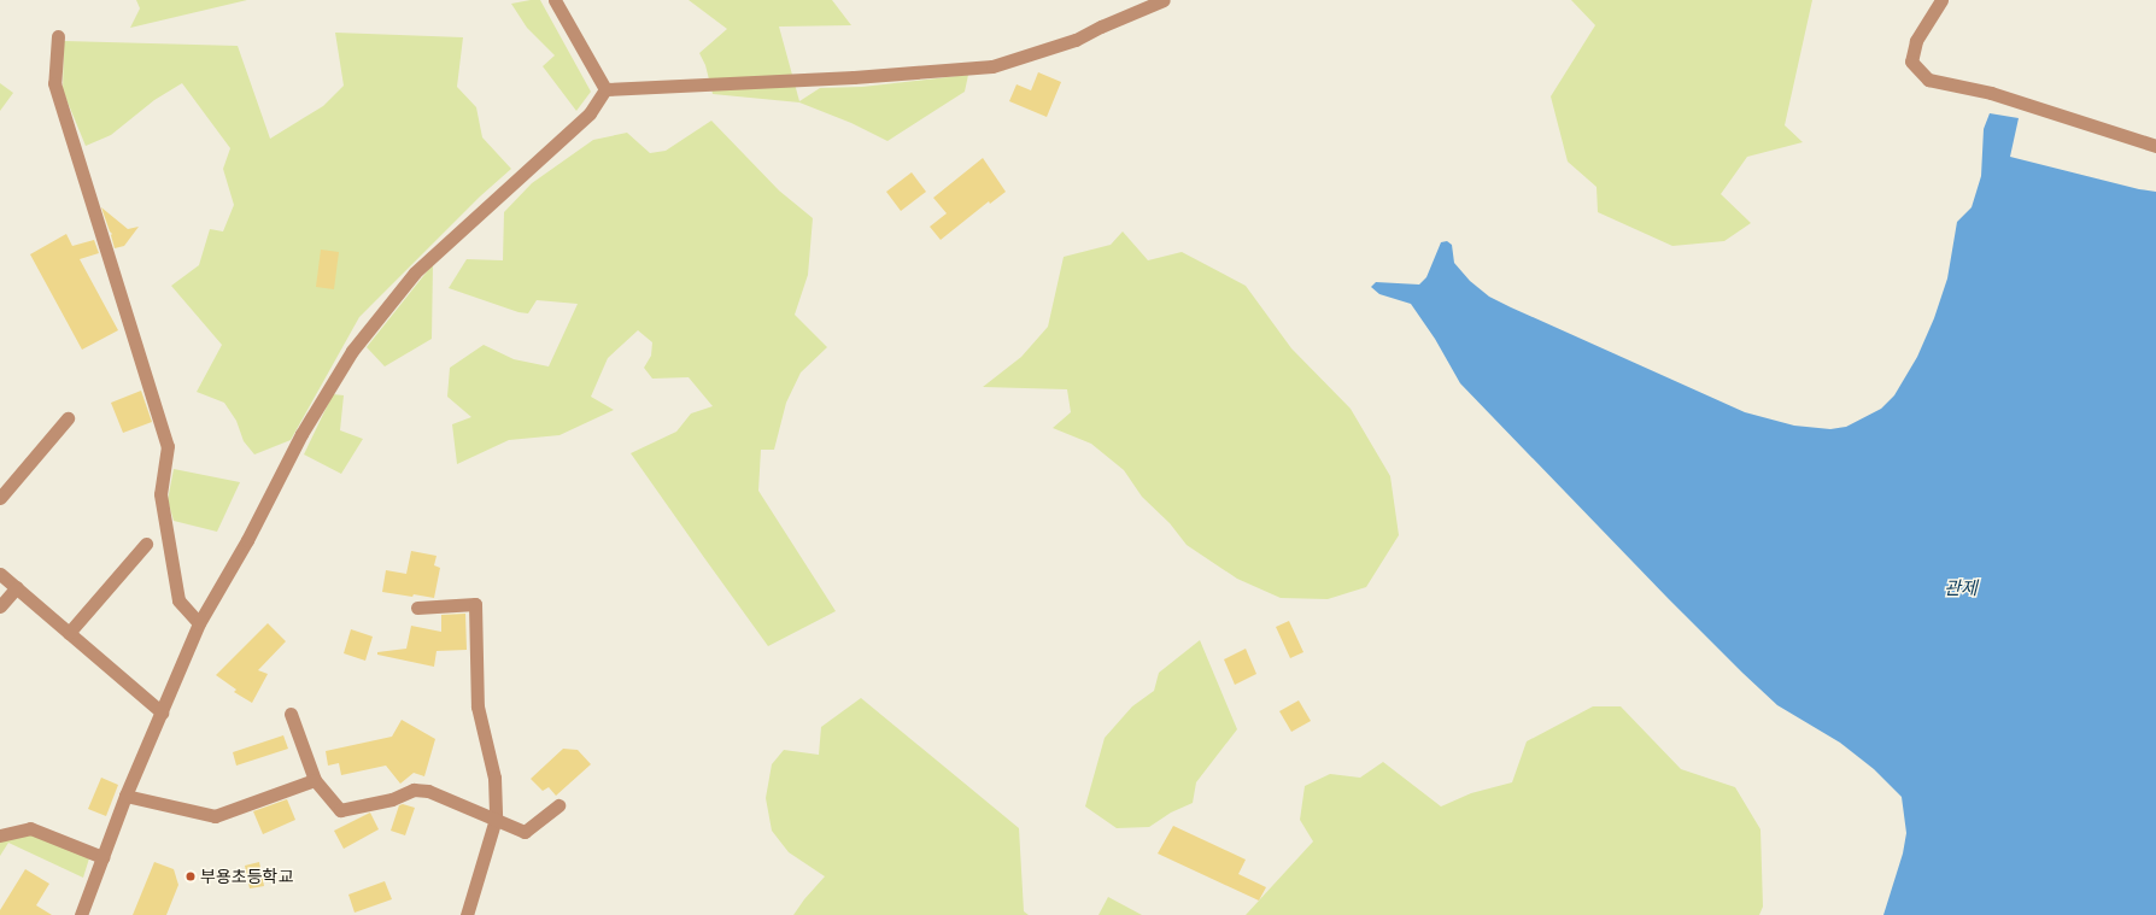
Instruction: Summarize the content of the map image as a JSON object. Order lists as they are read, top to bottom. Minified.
{"water":["관제"],"places":["부용초등학교"]}
